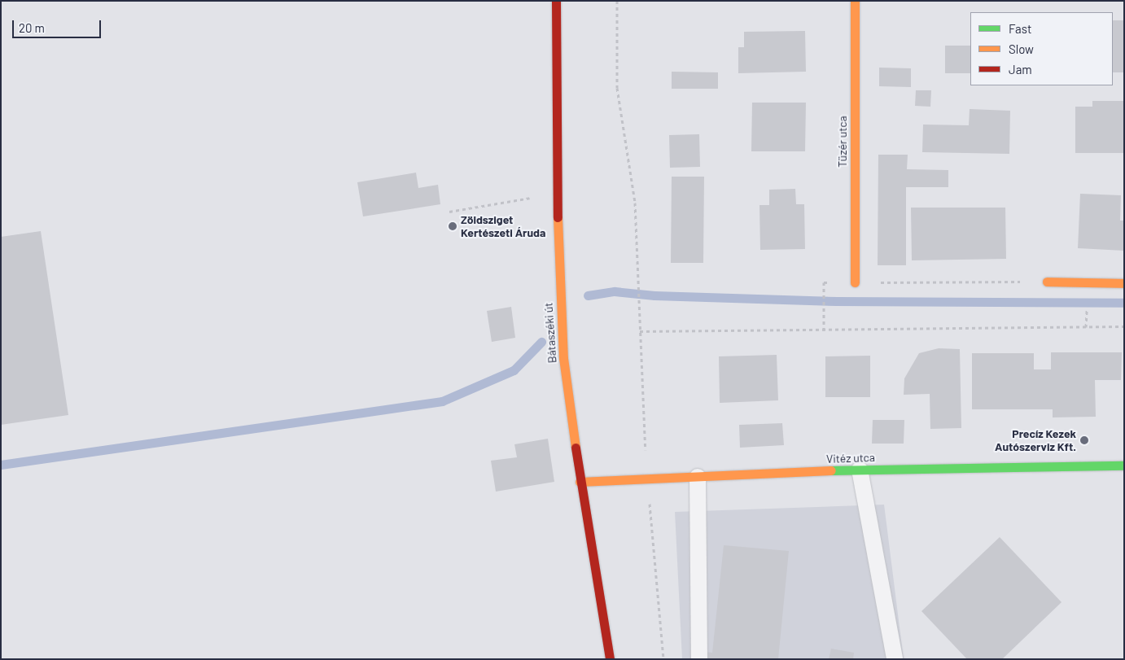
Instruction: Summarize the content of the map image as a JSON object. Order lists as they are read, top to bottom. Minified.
{"streets":{"street":["Tüzér utca","Bátaszéki út","Vitéz utca"]},"crossings":[["Bátaszéki út","Vitéz utca"]],"places":["Zöldsziget Kertészeti Áruda","Precíz Kezek Autószerviz Kft."],"legend":["Fast","Slow","Jam"],"scale_bar":"20 m"}
